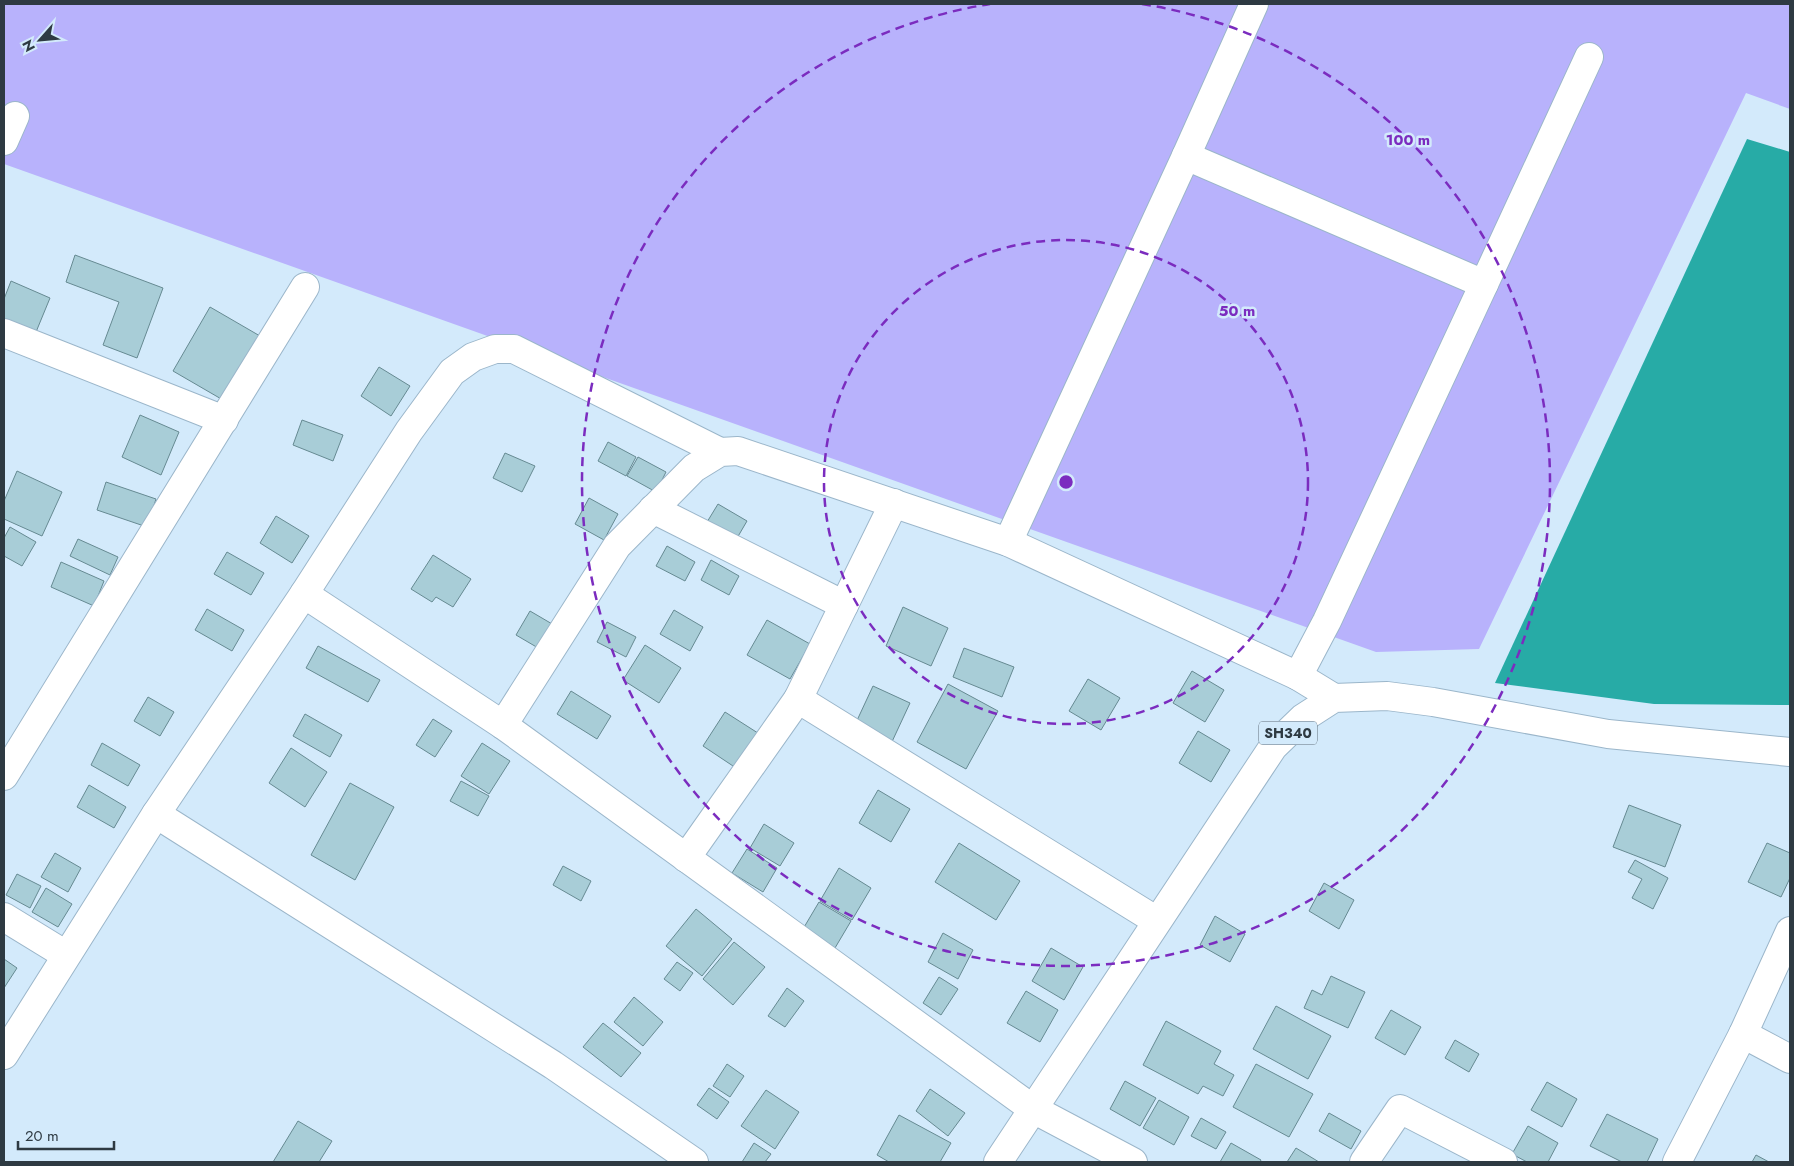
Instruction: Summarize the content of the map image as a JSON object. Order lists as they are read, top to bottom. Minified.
{"streets":{"street":["SH340"]},"scale_bar":"20 m","north":"bottom left","rings":["100 m","50 m"]}
